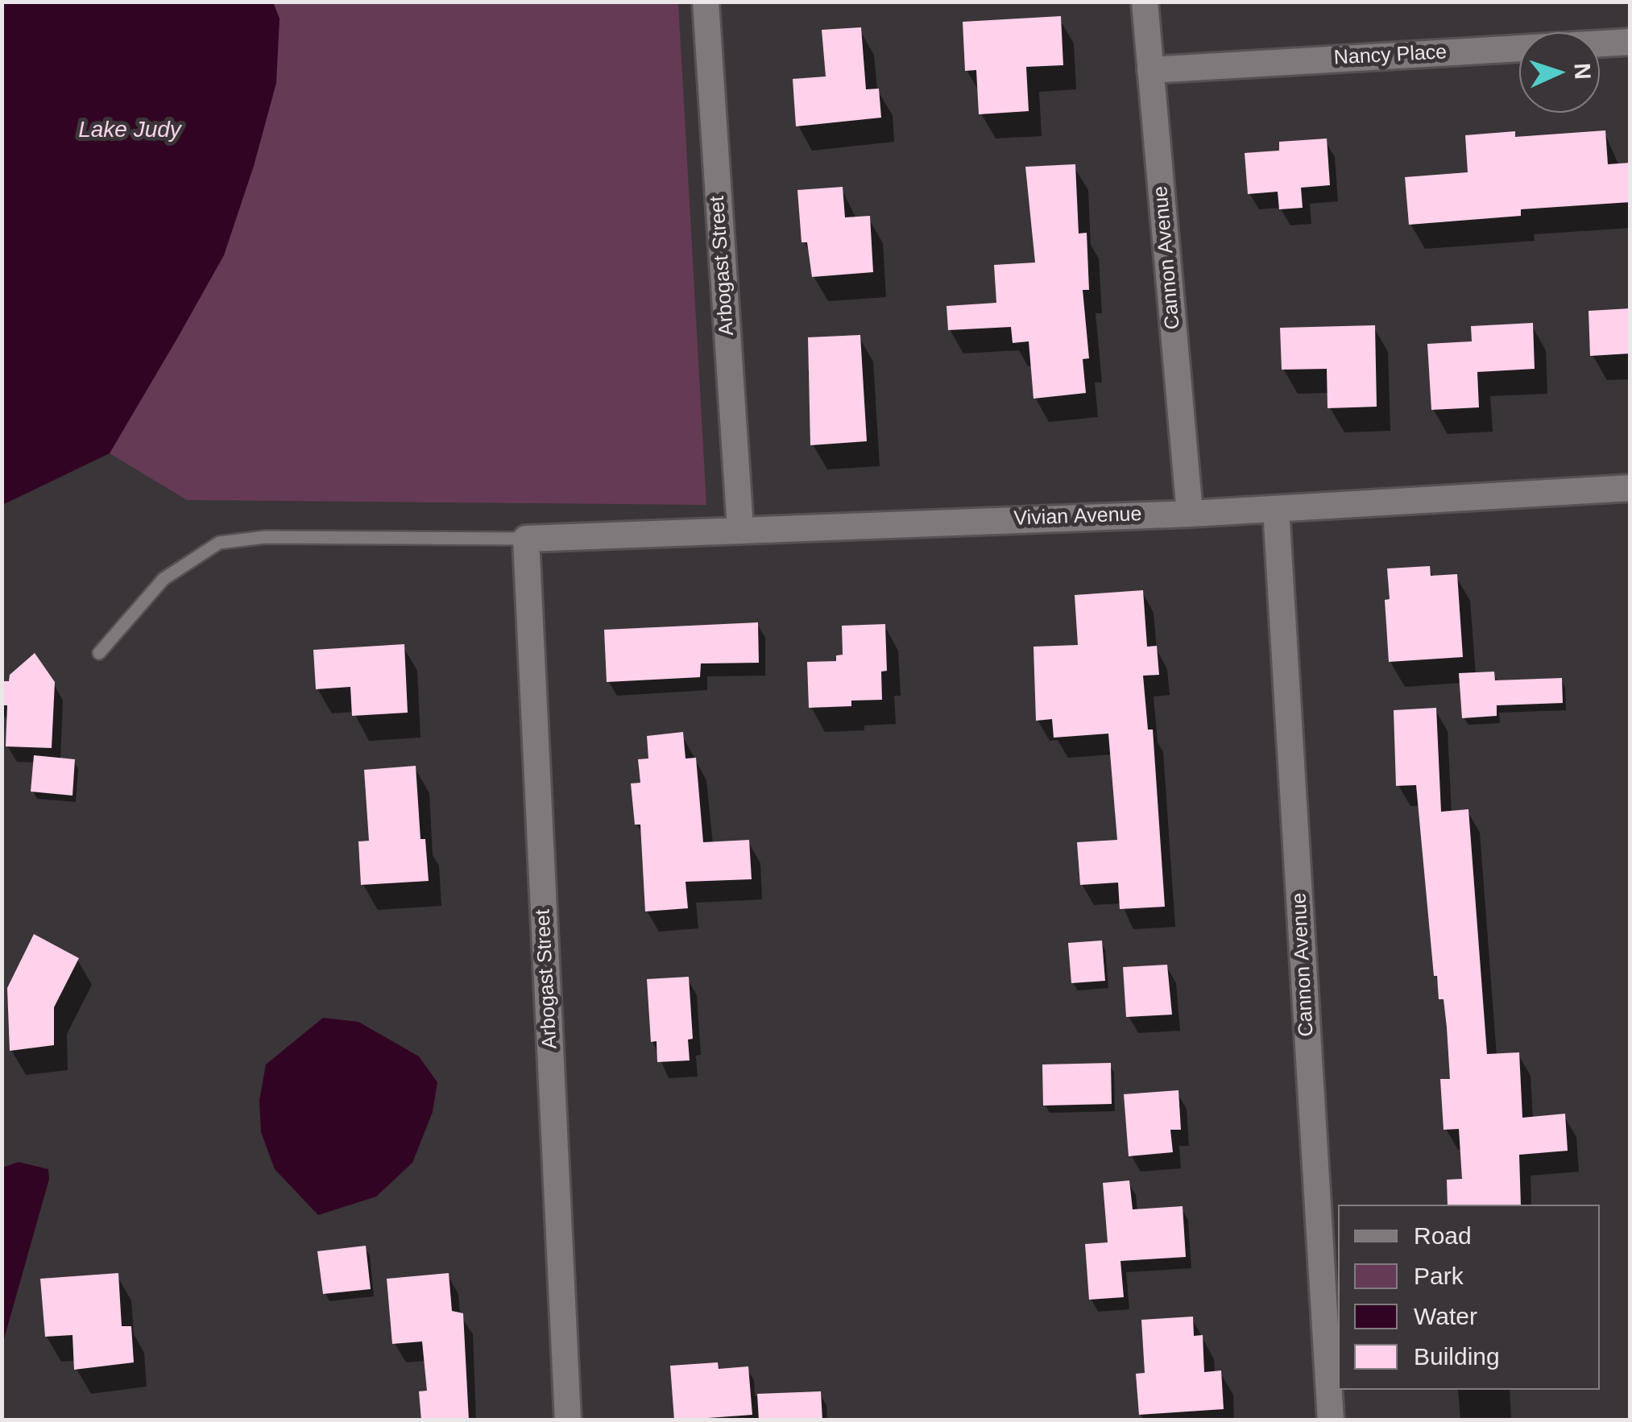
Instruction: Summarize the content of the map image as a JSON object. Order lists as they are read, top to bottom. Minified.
{"streets":{"street":["Nancy Place","Cannon Avenue","Arbogast Street","Vivian Avenue"]},"crossings":[["Nancy Place","Cannon Avenue"],["Cannon Avenue","Vivian Avenue"],["Arbogast Street","Vivian Avenue"]],"water":["Lake Judy"],"legend":["Road","Park","Water","Building"],"north":"right"}
